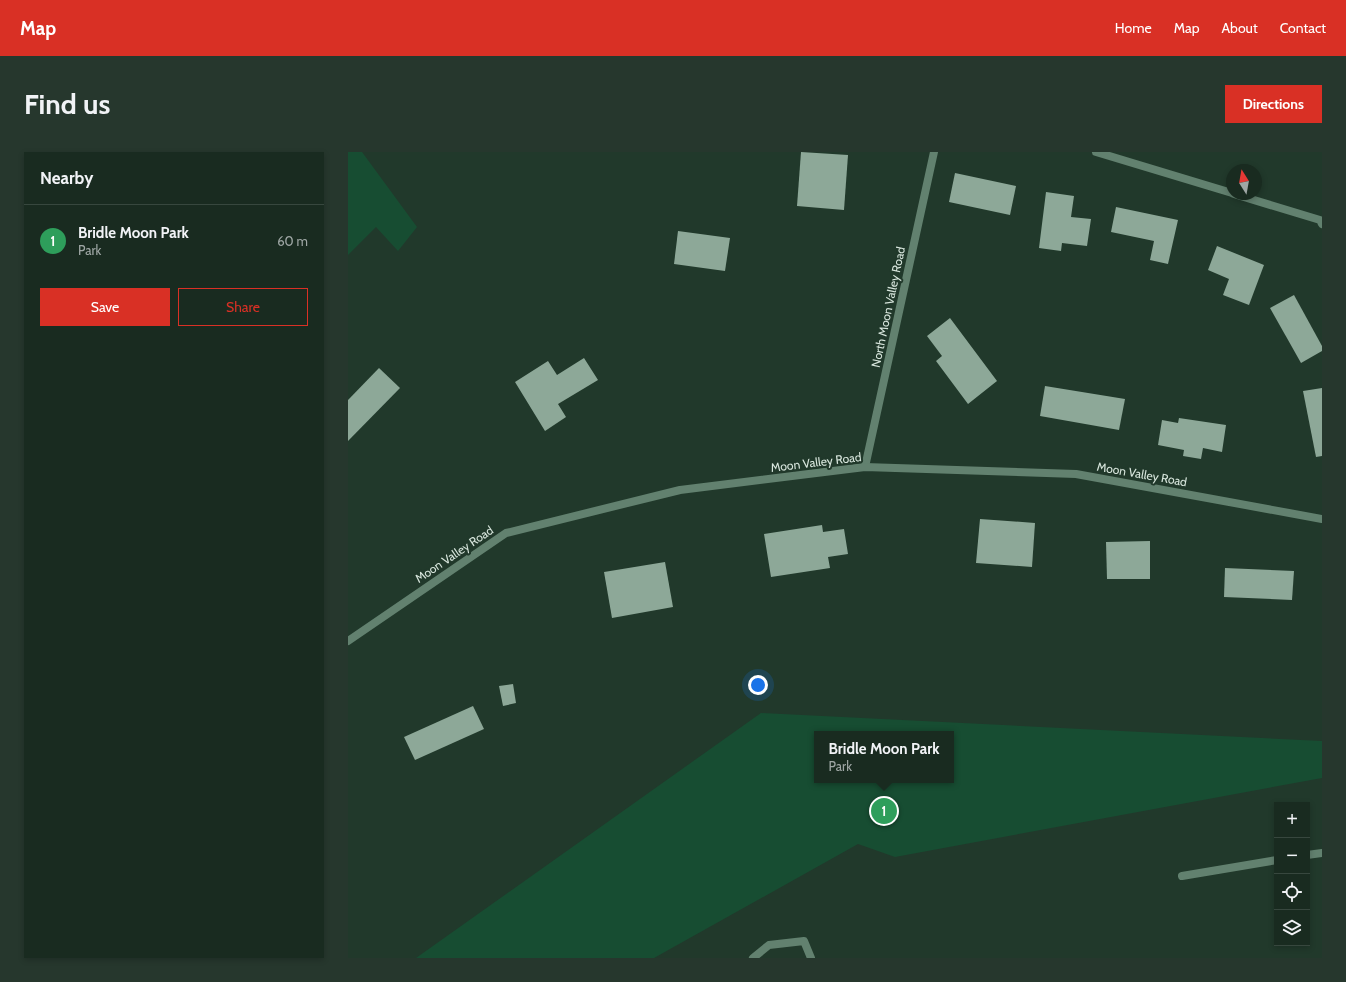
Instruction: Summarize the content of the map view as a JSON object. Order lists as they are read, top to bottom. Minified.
{"streets":{"street":["North Moon Valley Road","Moon Valley Road"]},"crossings":[["North Moon Valley Road","Moon Valley Road"]],"north":"top","page":{"header":"Map","nav":["Home","Map","About","Contact"],"buttons":["Directions",["Save","Share"]],"title":"Find us","heading":"Nearby","list":[{"mark":"1","name":"Bridle Moon Park","note":"Park","value":"60 m"}],"popup":["Bridle Moon Park","Park"],"pins":"1","map_buttons":["+","−"]}}
